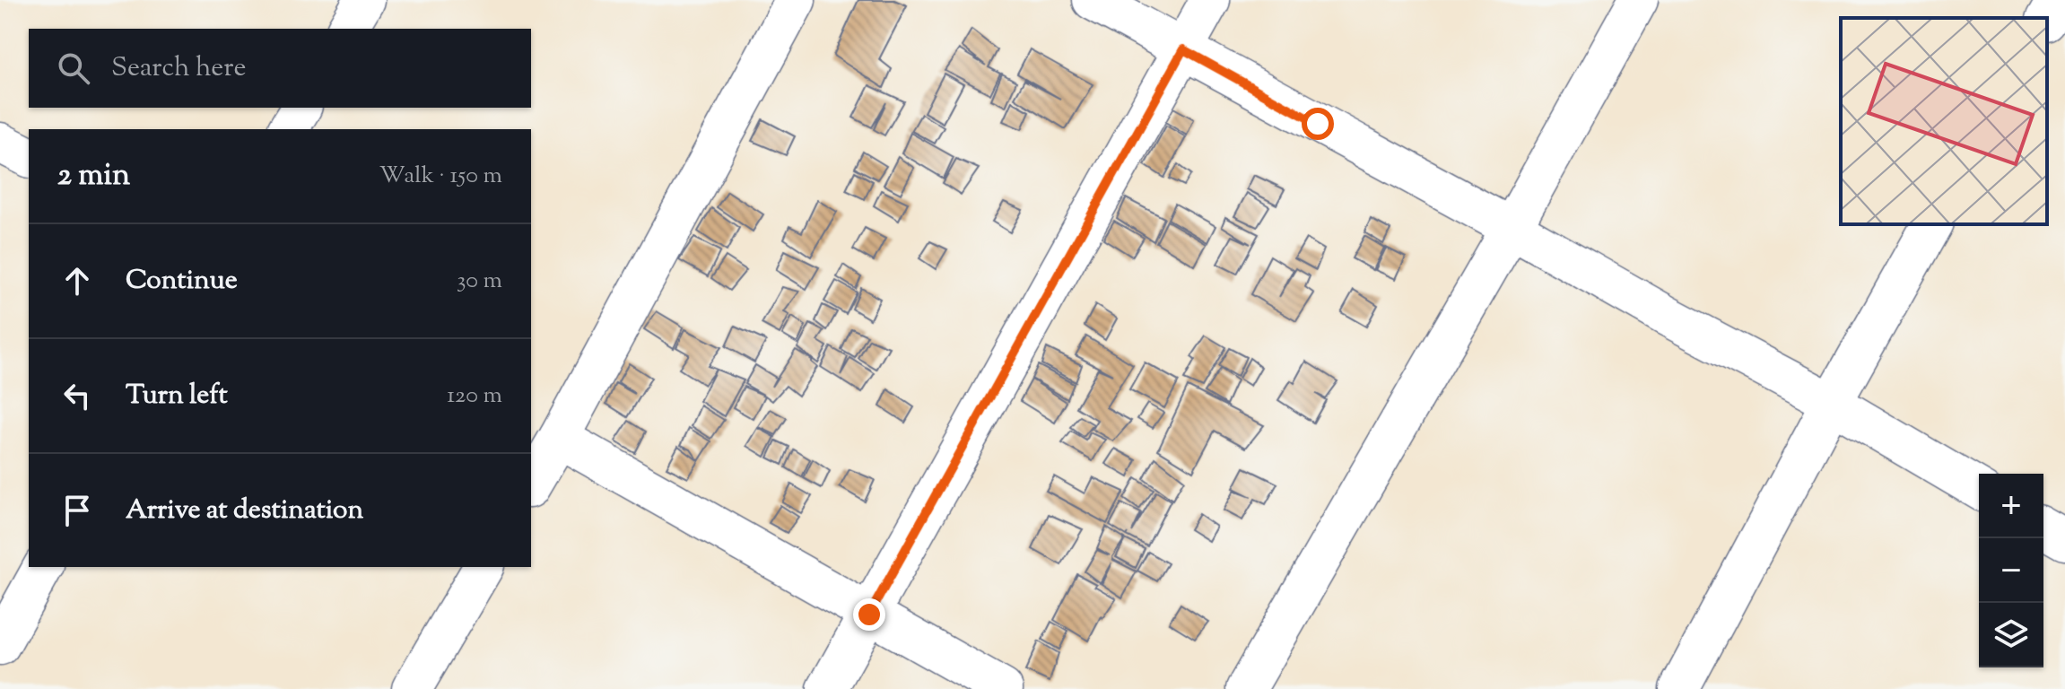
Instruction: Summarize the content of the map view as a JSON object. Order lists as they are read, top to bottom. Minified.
{"page":{"search":"Search here","heading":["2 min","Walk · 150 m"],"list":[["Continue","30 m"],["Turn left","120 m"],"Arrive at destination"],"map_buttons":["+","−"]}}
